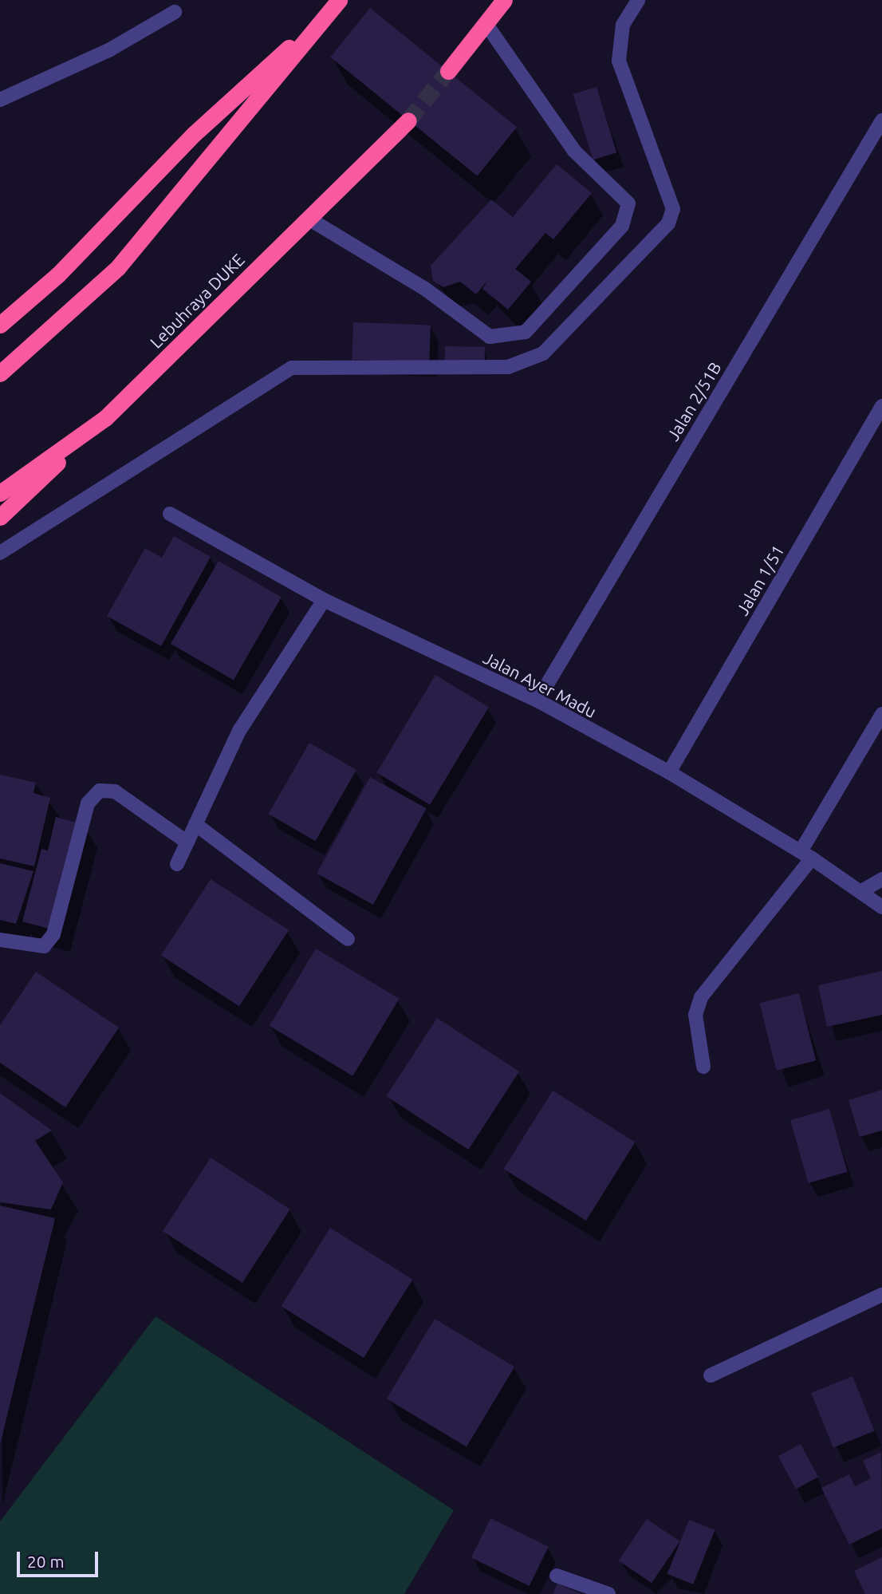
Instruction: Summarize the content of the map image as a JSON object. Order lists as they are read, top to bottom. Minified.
{"streets":{"highway":["Lebuhraya DUKE"],"street":["Jalan 2/51B","Jalan 1/51","Jalan Ayer Madu"]},"crossings":[["Jalan 2/51B","Jalan Ayer Madu"],["Jalan 1/51","Jalan Ayer Madu"]],"scale_bar":"20 m"}
